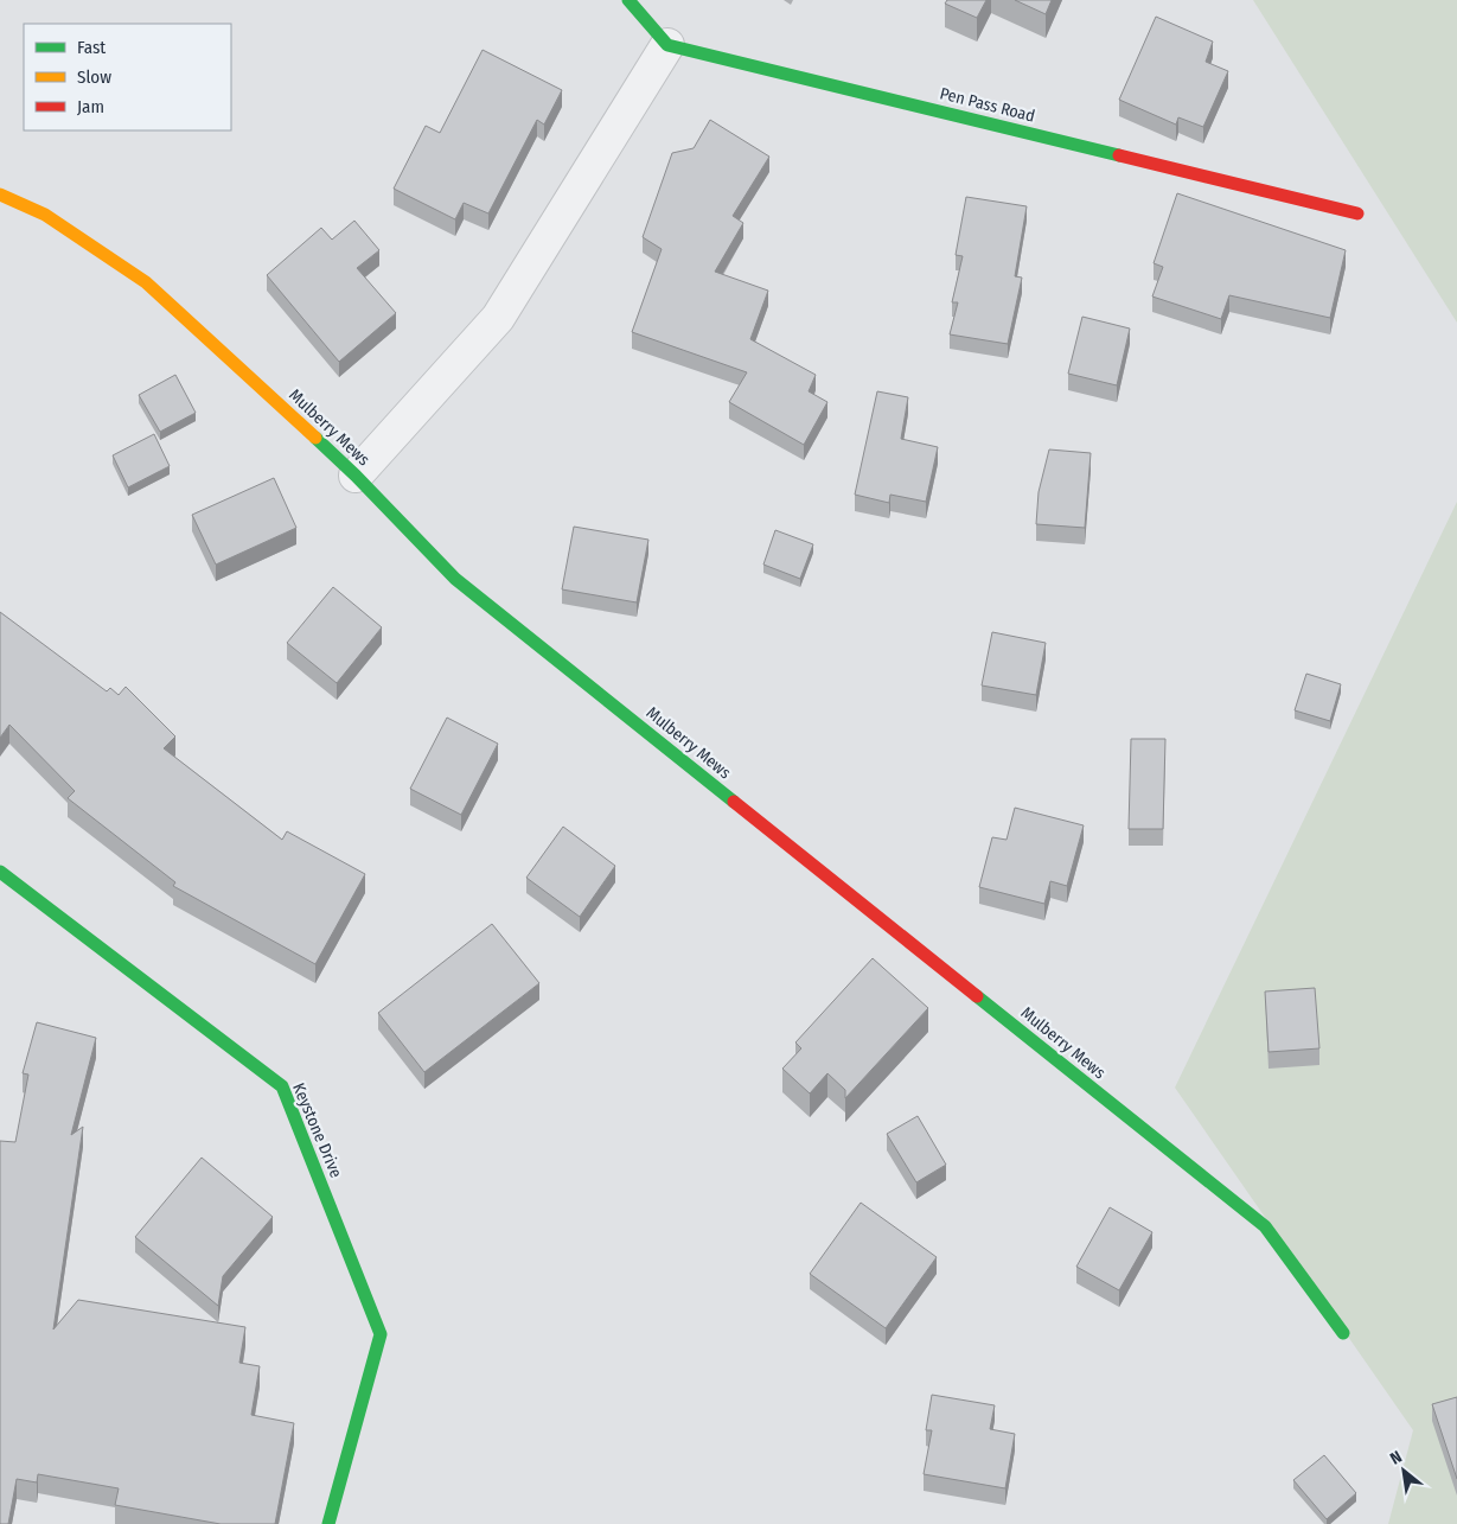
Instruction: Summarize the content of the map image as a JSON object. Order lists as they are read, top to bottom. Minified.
{"streets":{"street":["Pen Pass Road","Mulberry Mews","Keystone Drive"]},"legend":["Fast","Slow","Jam"],"north":"top left"}
